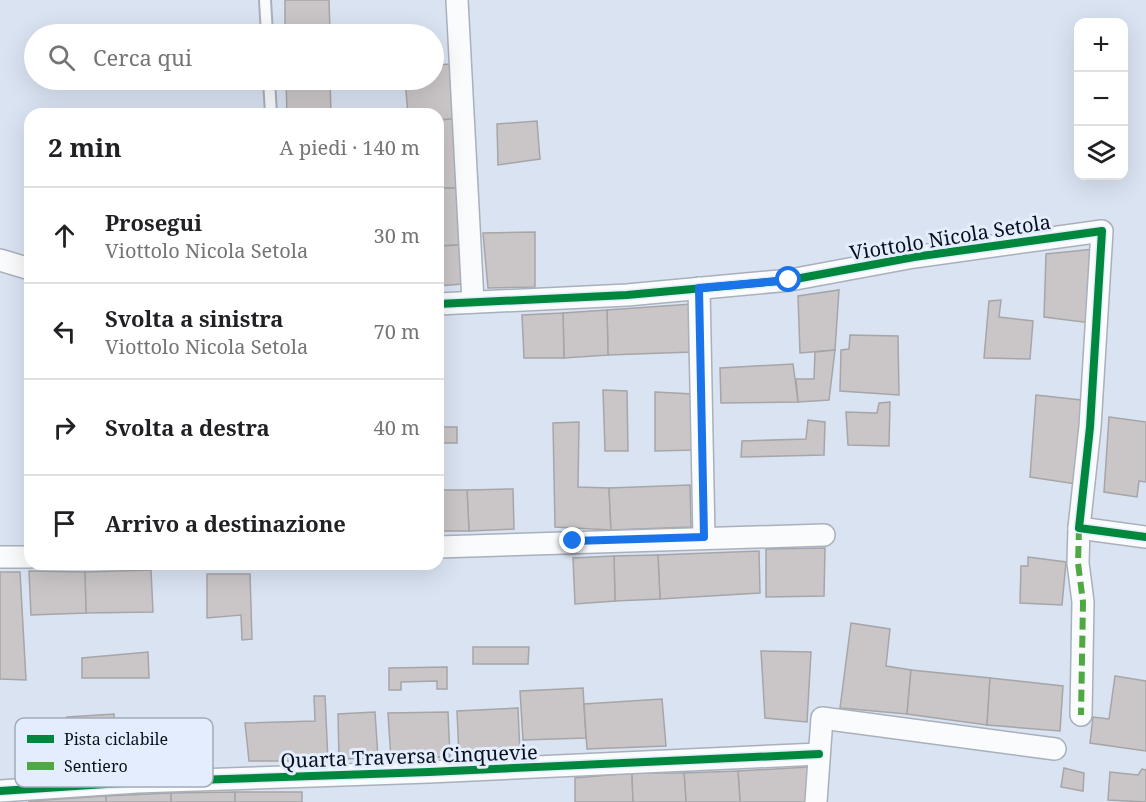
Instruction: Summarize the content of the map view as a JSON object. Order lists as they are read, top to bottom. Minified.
{"streets":{"street":["Viottolo Nicola Setola","Quarta Traversa Cinquevie"]},"legend":["Pista ciclabile","Sentiero"],"page":{"map_buttons":["+","−"],"search":"Cerca qui","heading":["2 min","A piedi · 140 m"],"list":[["Prosegui","Viottolo Nicola Setola","30 m"],["Svolta a sinistra","Viottolo Nicola Setola","70 m"],["Svolta a destra","40 m"],"Arrivo a destinazione"]}}
